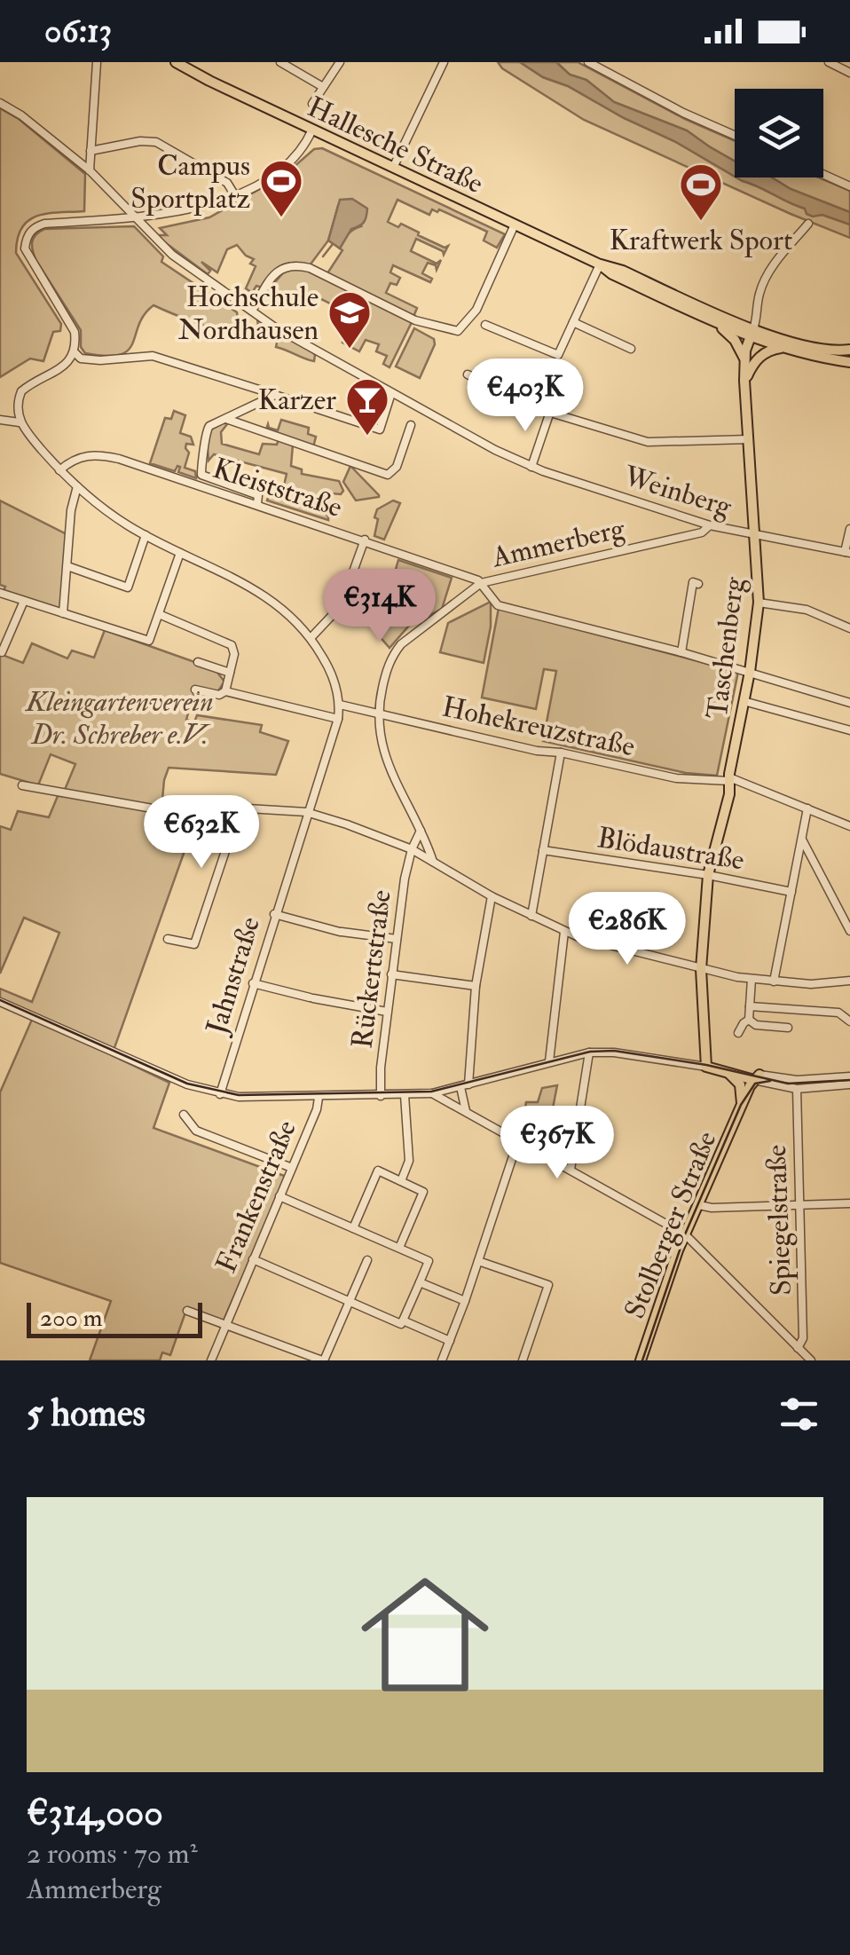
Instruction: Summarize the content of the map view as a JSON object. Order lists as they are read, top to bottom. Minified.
{"streets":{"main road":["Hallesche Straße","Taschenberg","Stolberger Straße"],"street":["Kleiststraße","Weinberg","Ammerberg","Hohekreuzstraße","Blödaustraße","Rückertstraße","Jahnstraße","Frankenstraße","Spiegelstraße"]},"crossings":[["Hallesche Straße","Taschenberg"],["Kleiststraße","Ammerberg"],["Kleiststraße","Taschenberg"],["Weinberg","Ammerberg"],["Weinberg","Taschenberg"],["Ammerberg","Hohekreuzstraße"],["Taschenberg","Hohekreuzstraße"],["Taschenberg","Blödaustraße"],["Hohekreuzstraße","Jahnstraße"]],"parks":["Kleingartenverein Dr. Schreber e.V."],"places":{"sports":["Campus Sportplatz","Kraftwerk Sport"],"school or university":["Hochschule Nordhausen"],"bar":["Karzer"]},"scale_bar":"200 m","page":{"status":"06:13","price":["€403K","€314K","€632K","€286K","€367K"],"scale":"200 m","heading":"5 homes","list":[{"name":"€314,000","note":"2 rooms · 70 m² · Ammerberg"}]}}
